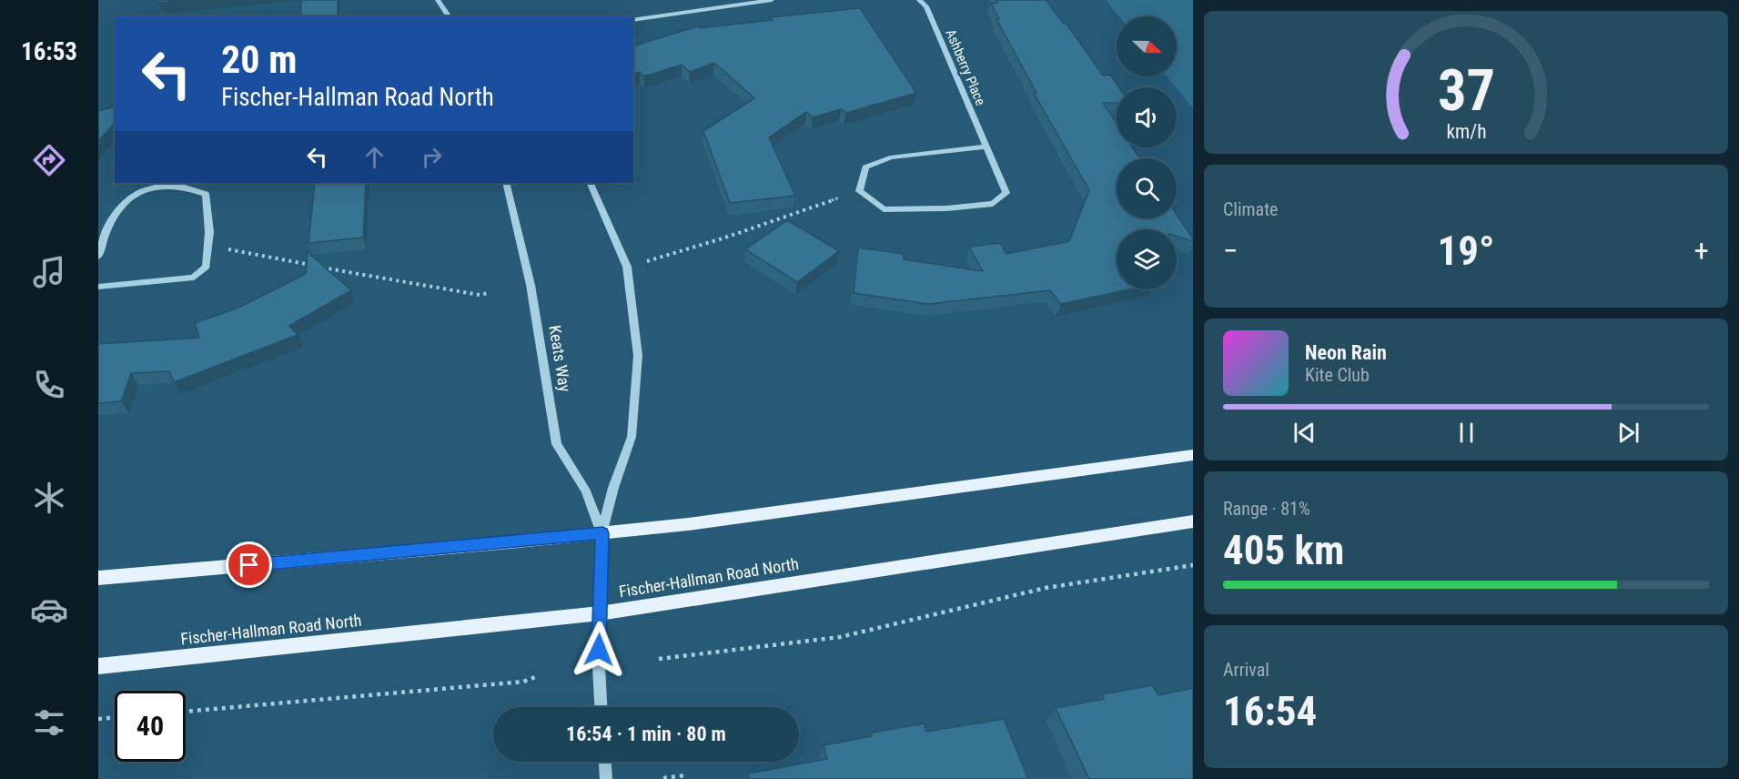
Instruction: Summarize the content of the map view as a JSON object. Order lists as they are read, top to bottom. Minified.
{"streets":{"main road":["Fischer-Hallman Road North"],"street":["Ashberry Place","Keats Way"]},"crossings":[["Keats Way","Fischer-Hallman Road North"]],"north":"right","page":{"tabs":"16:53","turn":["20 m","Fischer-Hallman Road North"],"tile":["Climate",["Range · 81%","405 km"],["Arrival","16:54"]],"heat":["−","19°","+"],"song":["Neon Rain","Kite Club"],"limit":"40","trip":"16:54 · 1 min · 80 m","gauge":["37","km/h"]}}
